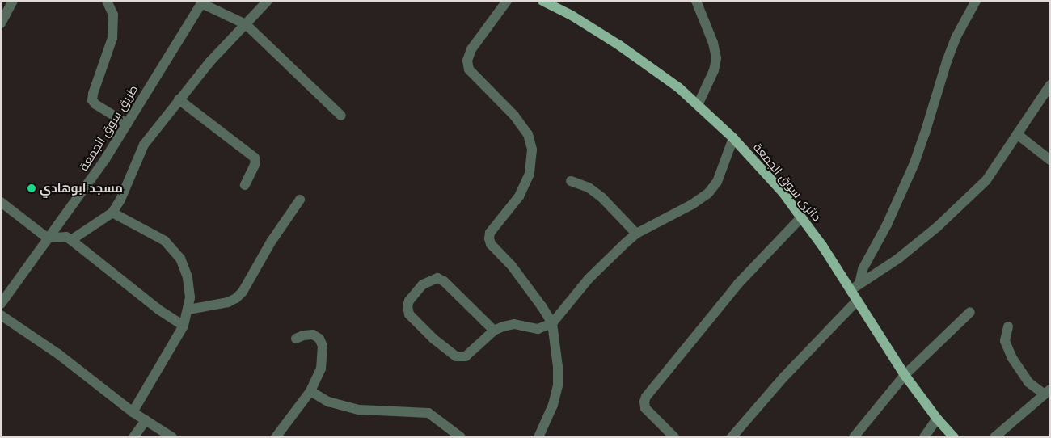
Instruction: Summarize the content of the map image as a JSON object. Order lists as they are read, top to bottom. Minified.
{"streets":{"main road":["دائرى سوق الجمعة"],"street":["طريق سوق الجمعة"]},"places":["مسجد ابوهادي"]}
